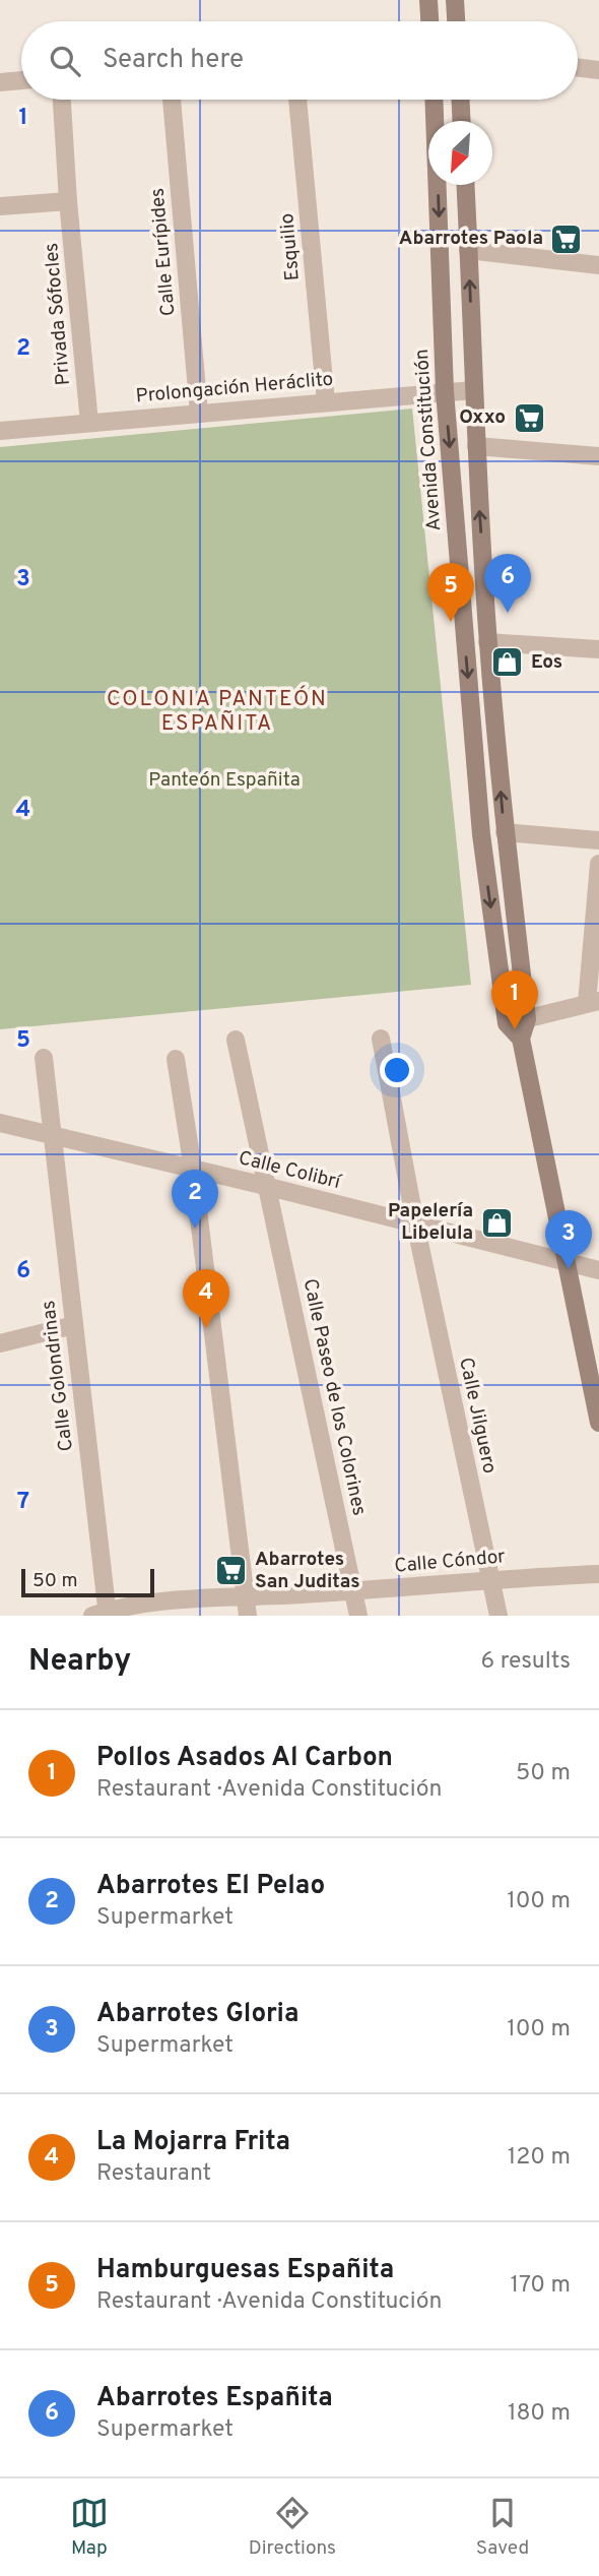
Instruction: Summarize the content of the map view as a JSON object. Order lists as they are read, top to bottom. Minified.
{"streets":{"main road":["Avenida Constitución"],"street":["Esquilio","Calle Eurípides","Privada Sófocles","Prolongación Heráclito","Calle Colibrí","Calle Golondrinas","Calle Paseo de los Colorines","Calle Jilguero","Calle Cóndor"]},"crossings":[["Esquilio","Prolongación Heráclito"],["Calle Eurípides","Prolongación Heráclito"],["Privada Sófocles","Prolongación Heráclito"],["Prolongación Heráclito","Avenida Constitución"],["Calle Colibrí","Calle Golondrinas"],["Calle Colibrí","Calle Paseo de los Colorines"],["Calle Colibrí","Calle Jilguero"],["Calle Golondrinas","Calle Cóndor"],["Calle Paseo de los Colorines","Calle Cóndor"],["Calle Jilguero","Calle Cóndor"]],"districts":["COLONIA PANTEÓN ESPAÑITA"],"parks":["Panteón Españita"],"places":{"supermarket":["Abarrotes Paola","Oxxo","Abarrotes San Juditas"],"shop":["Eos","Papelería Libelula"]},"scale_bar":"50 m","north":"bottom left","page":{"search":"Search here","pins":["6","5","1","2","3","4"],"scale":"50 m","heading":["Nearby","6 results"],"list":[{"mark":"1","name":"Pollos Asados Al Carbon","note":"Restaurant · Avenida Constitución","value":"50 m"},{"mark":"2","name":"Abarrotes El Pelao","note":"Supermarket","value":"100 m"},{"mark":"3","name":"Abarrotes Gloria","note":"Supermarket","value":"100 m"},{"mark":"4","name":"La Mojarra Frita","note":"Restaurant","value":"120 m"},{"mark":"5","name":"Hamburguesas Españita","note":"Restaurant · Avenida Constitución","value":"170 m"},{"mark":"6","name":"Abarrotes Españita","note":"Supermarket","value":"180 m"}],"nav":["Map","Directions","Saved"]},"grid":{"rows":["1","2","3","4","5","6","7"]}}
